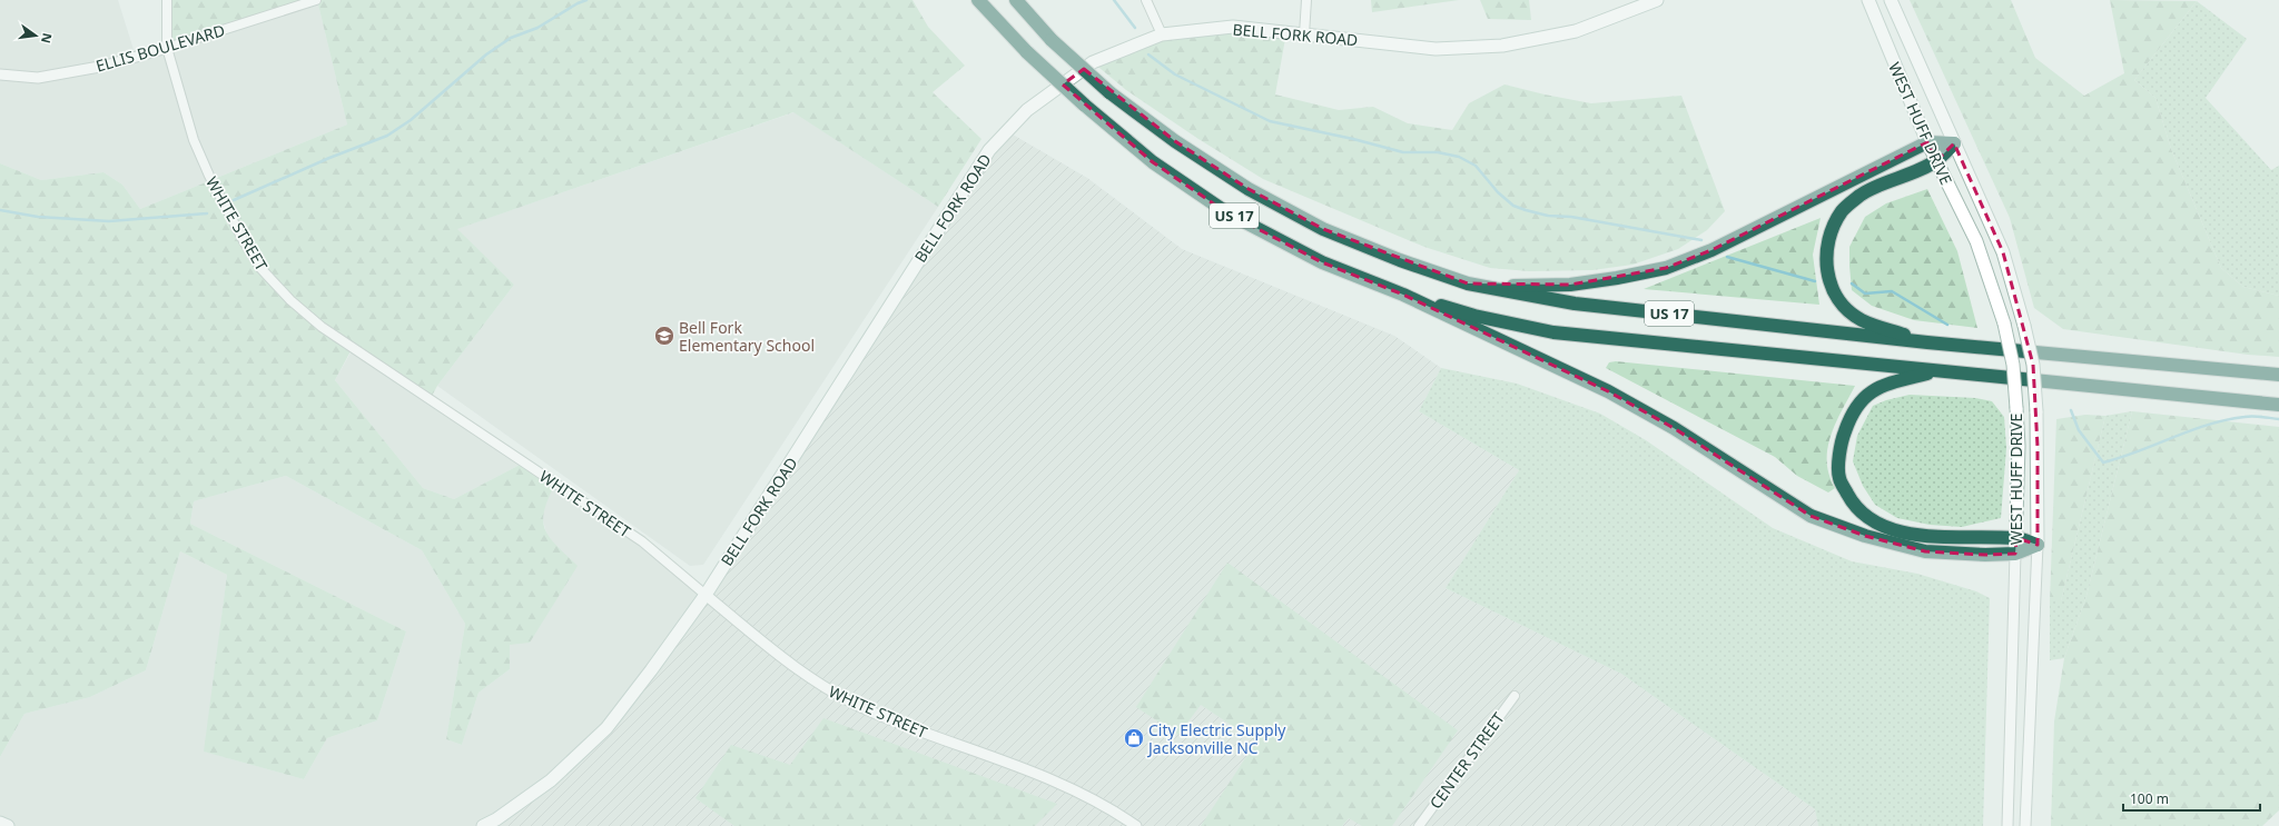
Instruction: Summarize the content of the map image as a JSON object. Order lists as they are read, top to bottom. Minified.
{"streets":{"highway":["US 17"],"main road":["BELL FORK ROAD","WEST HUFF DRIVE"],"street":["ELLIS BOULEVARD","WHITE STREET","CENTER STREET"]},"crossings":[["BELL FORK ROAD","WHITE STREET"],["ELLIS BOULEVARD","WHITE STREET"]],"places":{"school or university":["Bell Fork Elementary School"],"shop":["City Electric Supply Jacksonville NC"]},"scale_bar":"100 m","north":"right"}
